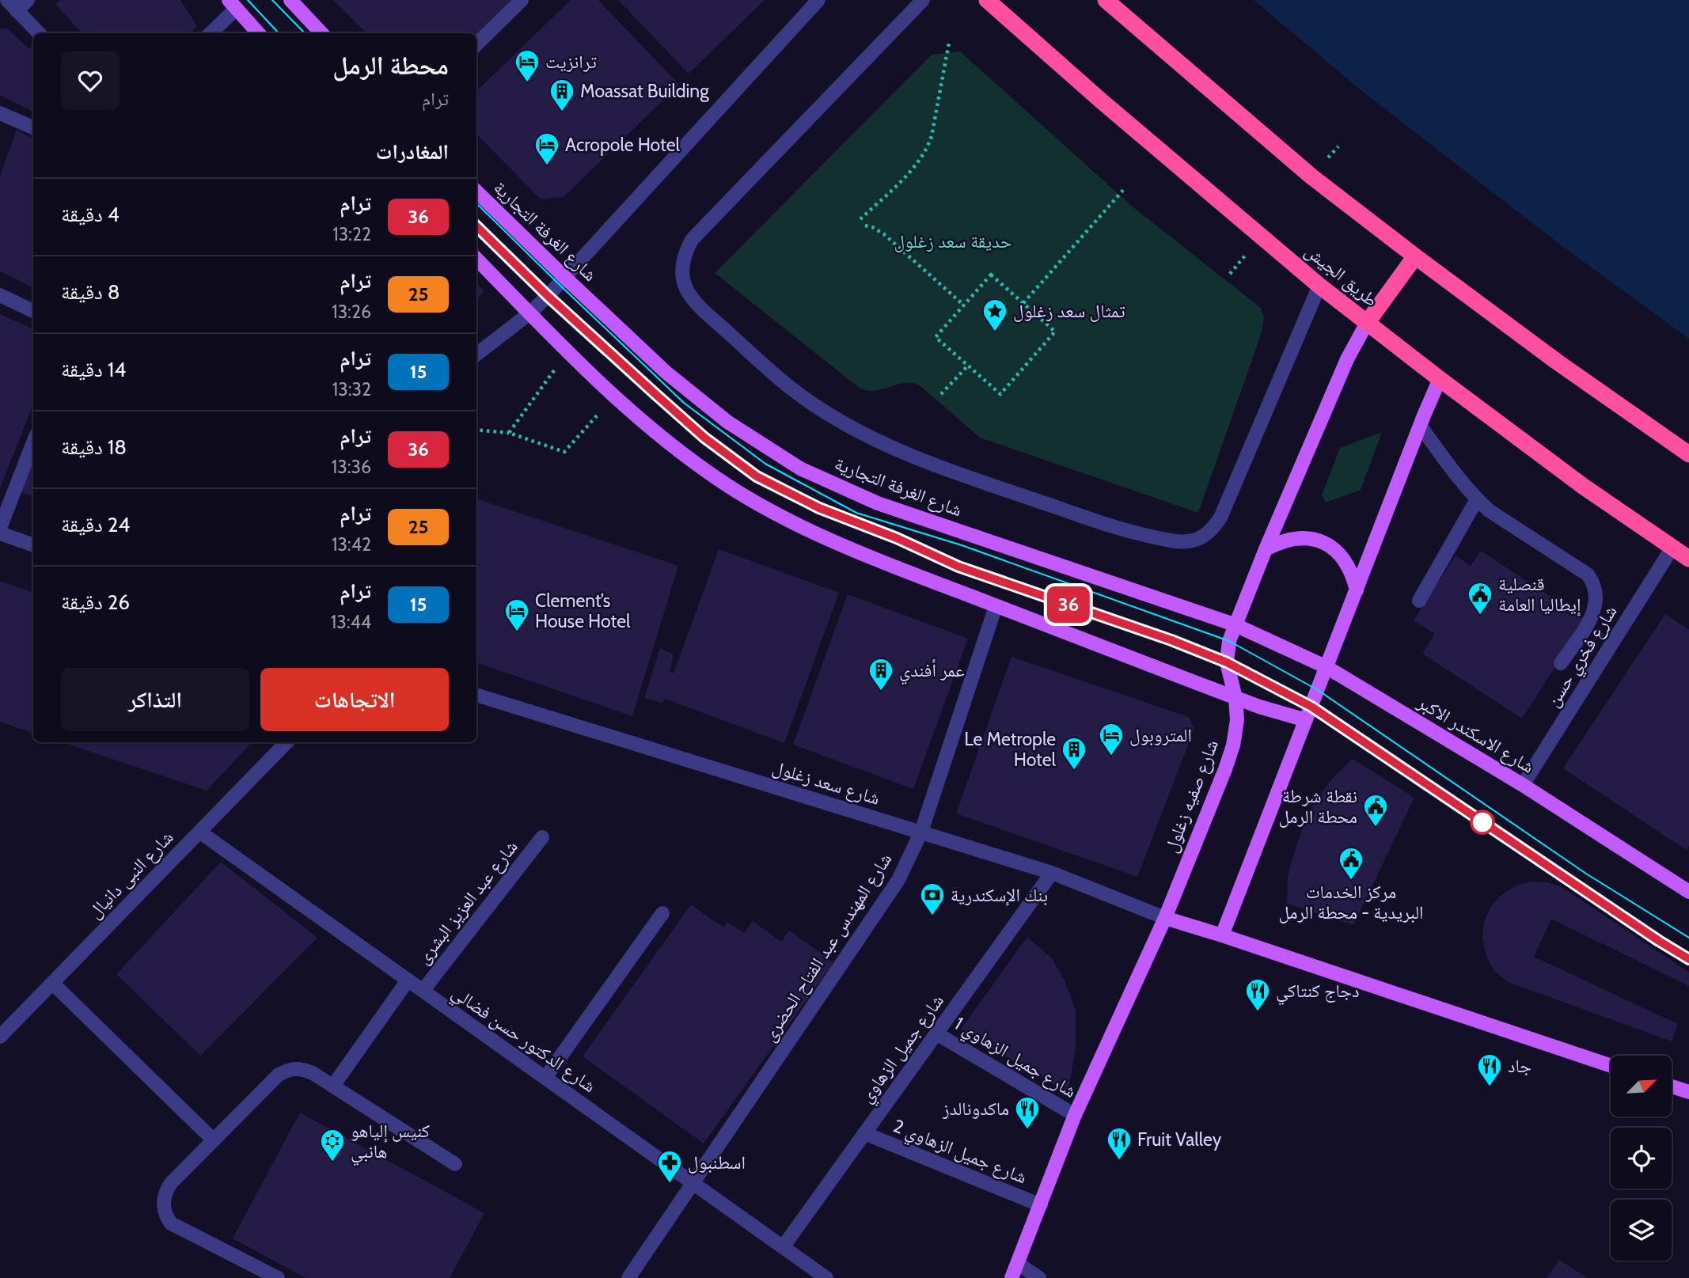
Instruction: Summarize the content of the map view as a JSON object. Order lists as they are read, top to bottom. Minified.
{"streets":{"highway":["طريق الجيش"],"main road":["شارع الغرفة التجارية","شارع الاسكندر الاكبر","شارع صفيه زغلول"],"street":["شارع فخري حسن","شارع سعد زغلول","شارع النبى دانيال","شارع عبد العزيز البشرى","شارع المهندس عبد الفتاح الحضرى","شارع الدكتور حسن فضالي","شارع جميل الزهاوي","شارع جميل الزهاوي 1","شارع جميل الزهاوي 2"]},"crossings":[["شارع الغرفة التجارية","شارع الاسكندر الاكبر"],["شارع الغرفة التجارية","شارع صفيه زغلول"],["طريق الجيش","شارع فخري حسن"],["طريق الجيش","شارع صفيه زغلول"],["شارع فخري حسن","شارع الاسكندر الاكبر"],["شارع الاسكندر الاكبر","شارع صفيه زغلول"],["شارع سعد زغلول","شارع صفيه زغلول"],["شارع سعد زغلول","شارع المهندس عبد الفتاح الحضرى"],["شارع سعد زغلول","شارع جميل الزهاوي"],["شارع صفيه زغلول","شارع جميل الزهاوي 1"],["شارع صفيه زغلول","شارع جميل الزهاوي 2"],["شارع النبى دانيال","شارع الدكتور حسن فضالي"],["شارع عبد العزيز البشرى","شارع الدكتور حسن فضالي"],["شارع المهندس عبد الفتاح الحضرى","شارع الدكتور حسن فضالي"],["شارع الدكتور حسن فضالي","شارع جميل الزهاوي"],["شارع جميل الزهاوي","شارع جميل الزهاوي 1"],["شارع جميل الزهاوي","شارع جميل الزهاوي 2"]],"parks":["حديقة سعد زغلول"],"places":{"hotel":["ترانزيت","Acropole Hotel","Clement’s House Hotel","المتروبول"],"building":["Moassat Building","عمر أفندي","Le Metrople Hotel"],"place":["تمثال سعد زغلول"],"public building":["قنصلية إيطاليا العامة","نقطة شرطة محطة الرمل","مركز الخدمات البريدية - محطة الرمل"],"bank":["بنك الإسكندرية"],"restaurant":["دجاج كنتاكي","جاد","ماكدونالدز","Fruit Valley"],"synagogue":["كنيس إلياهو هانبي"],"pharmacy":["اسطنبول"]},"lines":["tram line 36"],"north":"top right","page":{"on_map":"36","heading":[["محطة الرمل","ترام"],"المغادرات"],"list":[{"mark":"36","name":"ترام","note":"13:22","value":"4 دقيقة"},{"mark":"25","name":"ترام","note":"13:26","value":"8 دقيقة"},{"mark":"15","name":"ترام","note":"13:32","value":"14 دقيقة"},{"mark":"36","name":"ترام","note":"13:36","value":"18 دقيقة"},{"mark":"25","name":"ترام","note":"13:42","value":"24 دقيقة"},{"mark":"15","name":"ترام","note":"13:44","value":"26 دقيقة"}],"buttons":["الاتجاهات","التذاكر"]}}
